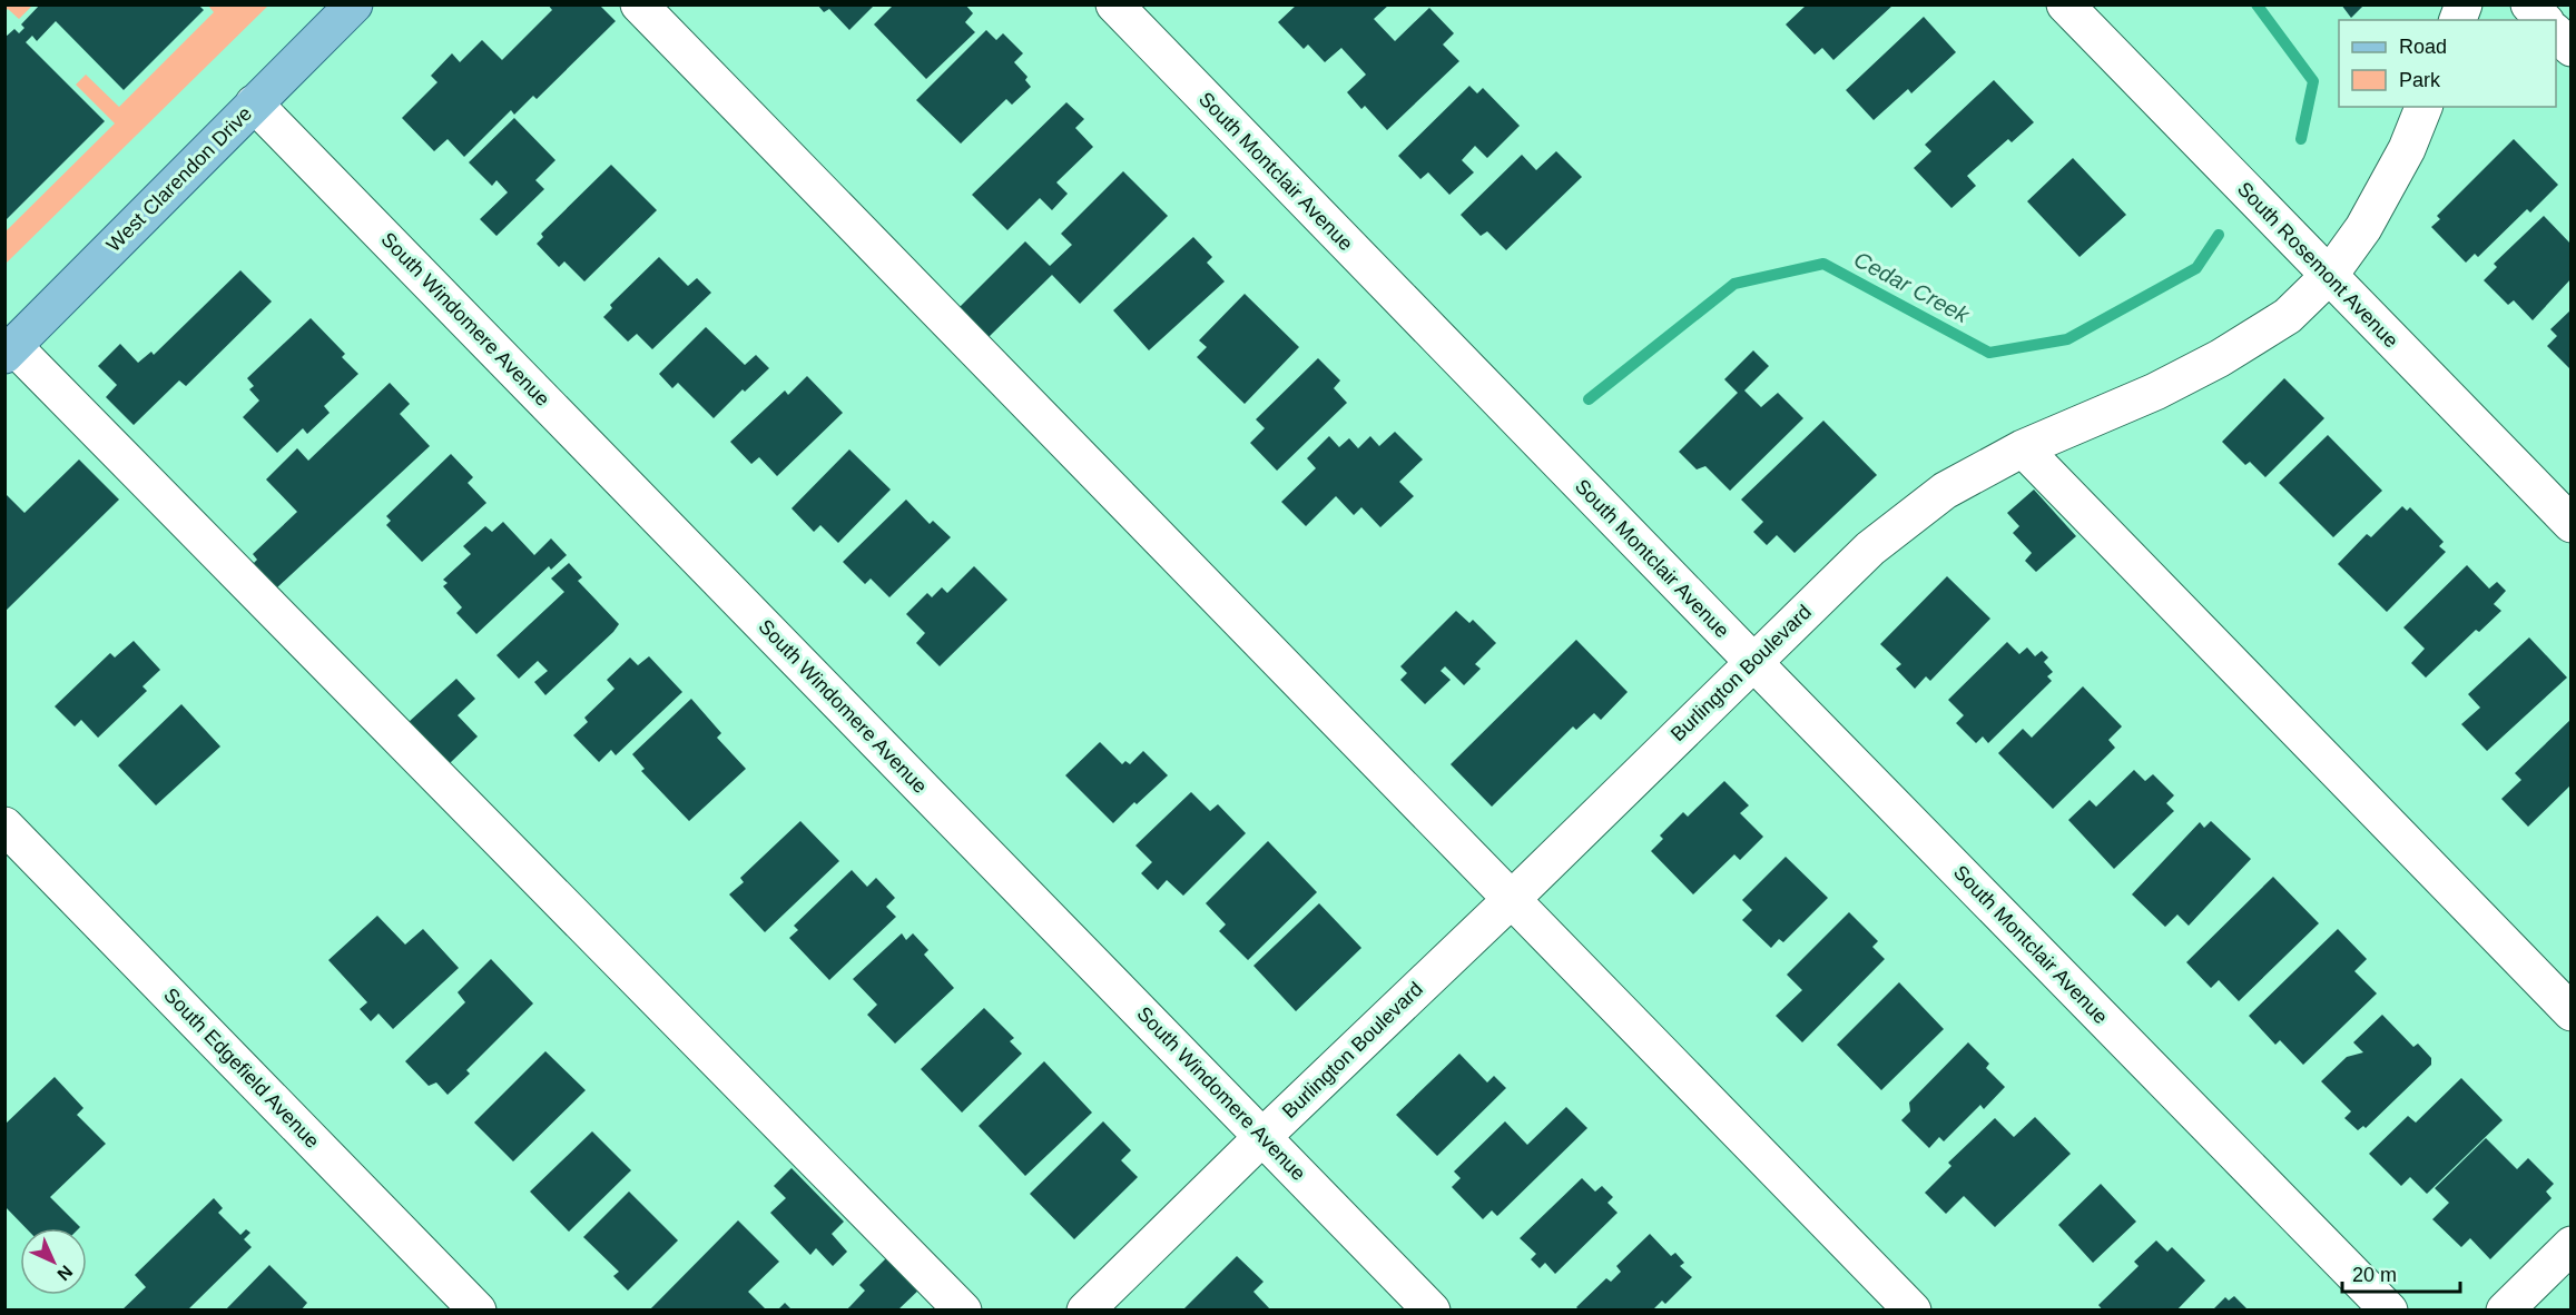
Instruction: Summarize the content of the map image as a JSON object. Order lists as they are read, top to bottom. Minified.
{"streets":{"main road":["West Clarendon Drive"],"street":["South Montclair Avenue","South Rosemont Avenue","South Windomere Avenue","Burlington Boulevard","South Edgefield Avenue"]},"crossings":[["South Montclair Avenue","Burlington Boulevard"],["West Clarendon Drive","South Windomere Avenue"],["South Rosemont Avenue","Burlington Boulevard"],["South Windomere Avenue","Burlington Boulevard"]],"water":["Cedar Creek"],"legend":["Road","Park"],"scale_bar":"20 m","north":"bottom right"}
